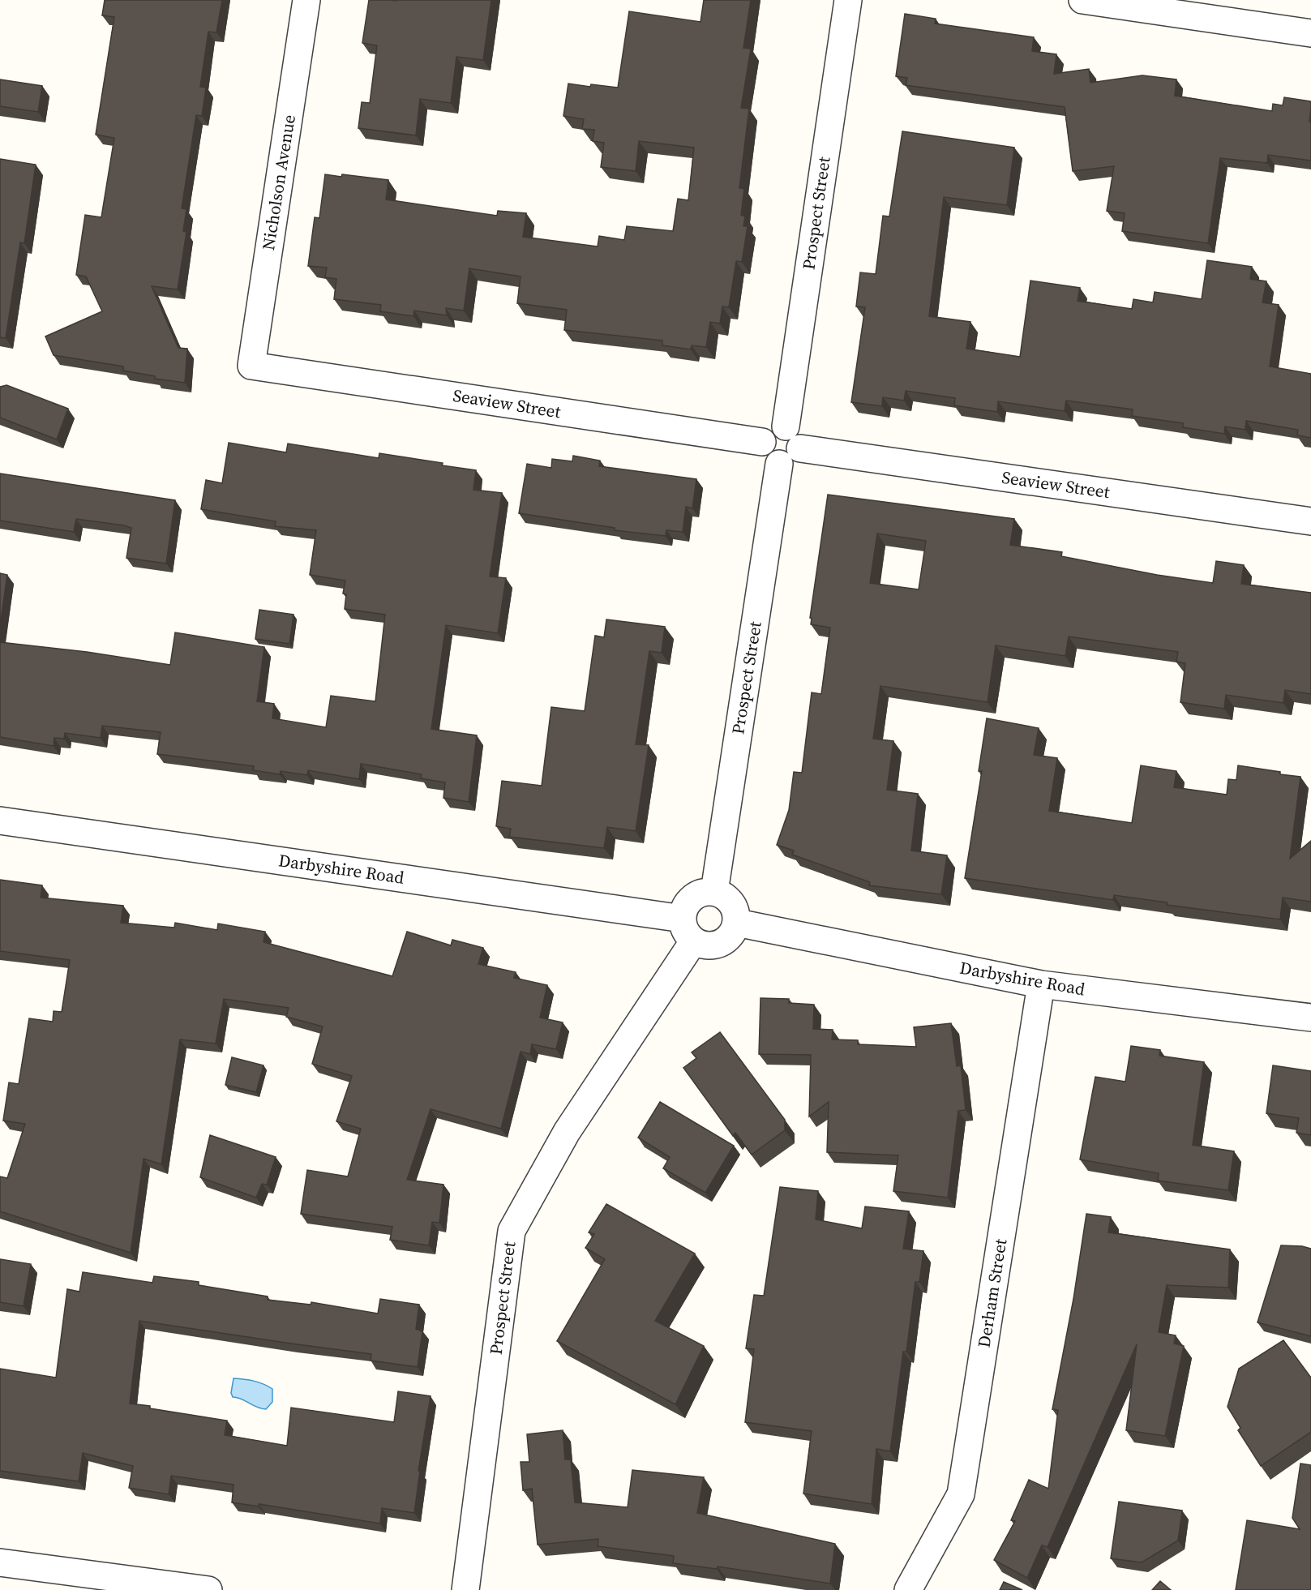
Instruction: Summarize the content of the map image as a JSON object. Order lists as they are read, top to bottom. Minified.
{"streets":{"street":["Nicholson Avenue","Prospect Street","Seaview Street","Darbyshire Road","Derham Street"]},"crossings":[["Nicholson Avenue","Seaview Street"],["Prospect Street","Seaview Street"],["Prospect Street","Darbyshire Road"],["Darbyshire Road","Derham Street"]]}
